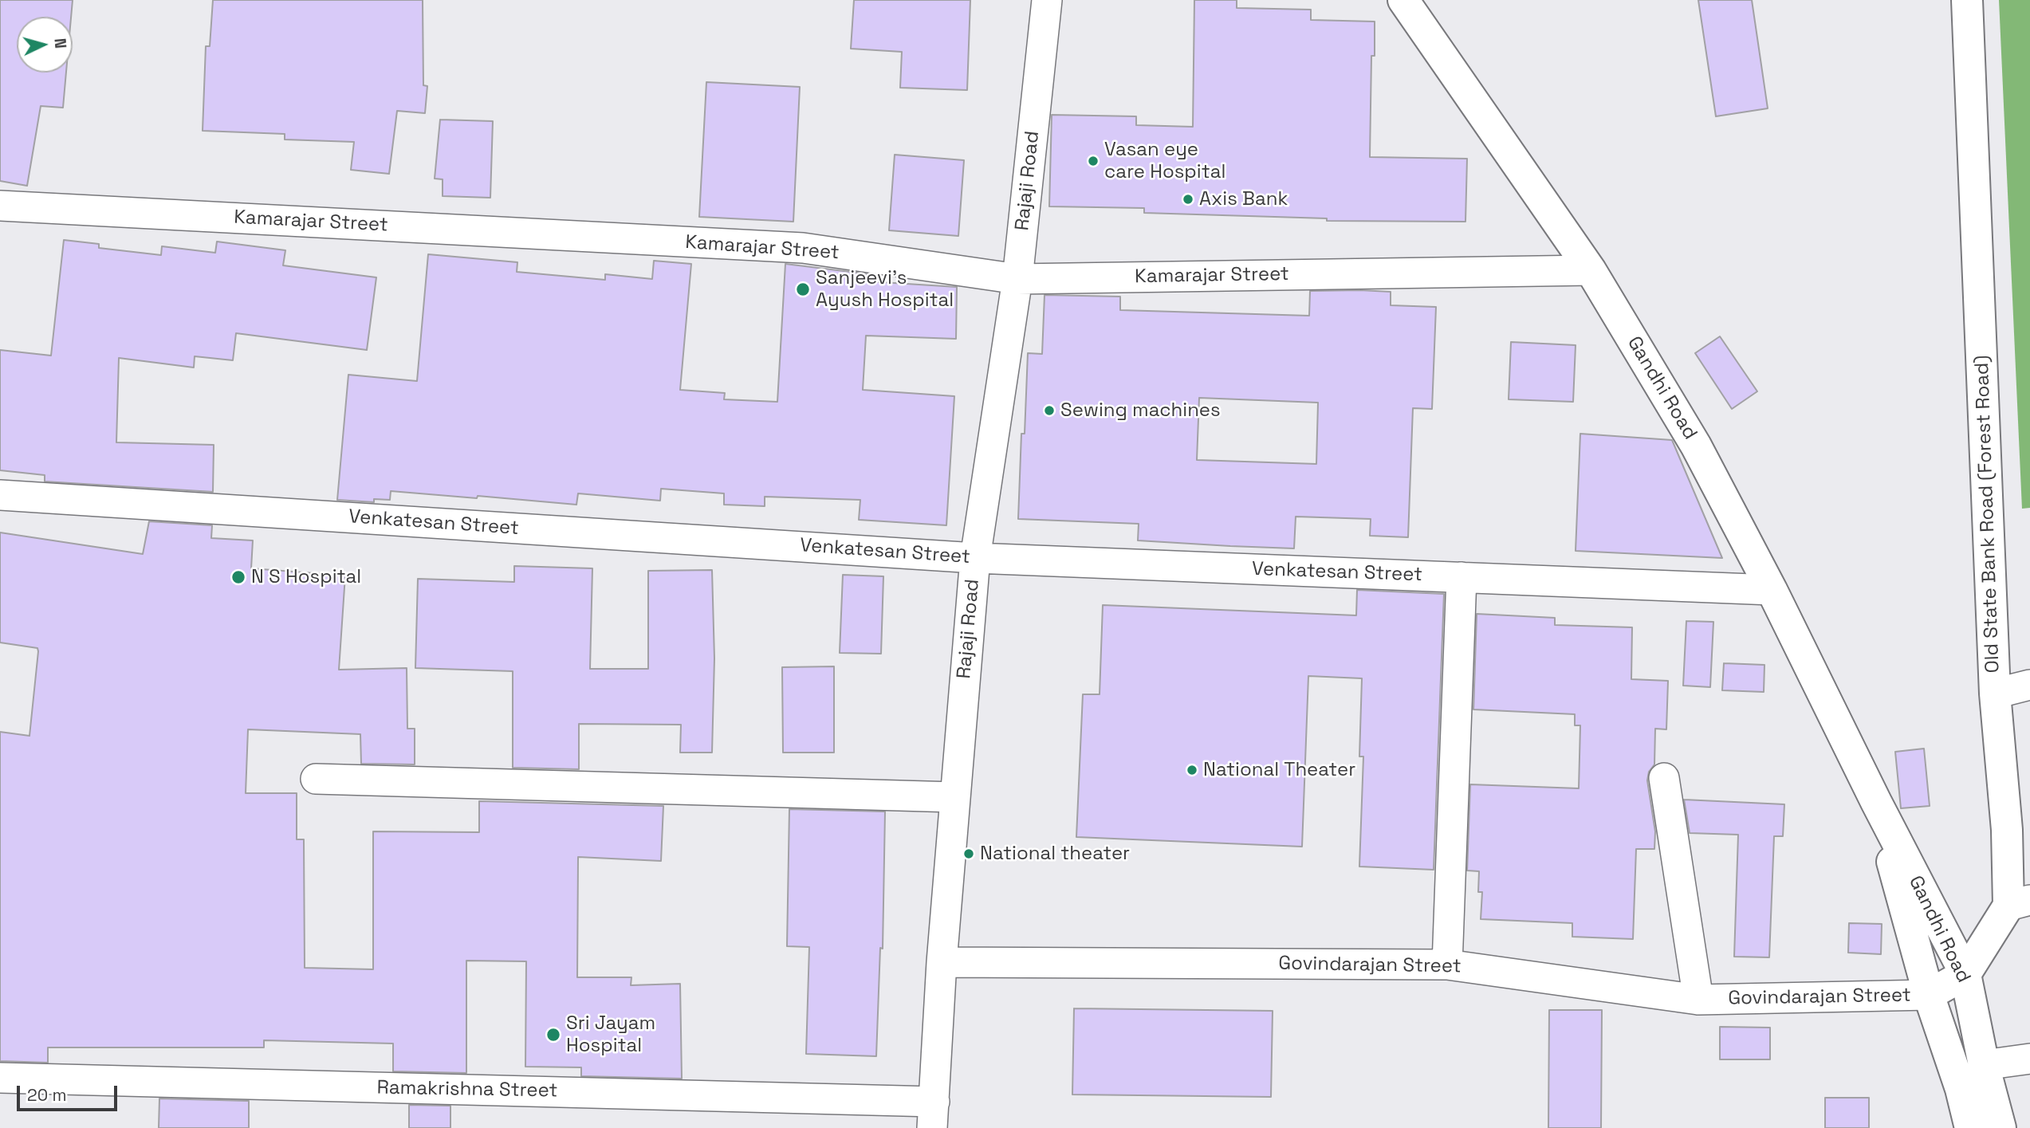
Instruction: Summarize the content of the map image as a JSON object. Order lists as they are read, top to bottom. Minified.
{"streets":{"main road":["Gandhi Road","Old State Bank Road (Forest Road)"],"street":["Rajaji Road","Kamarajar Street","Venkatesan Street","Govindarajan Street","Ramakrishna Street"]},"crossings":[["Rajaji Road","Kamarajar Street"],["Rajaji Road","Venkatesan Street"],["Rajaji Road","Govindarajan Street"],["Rajaji Road","Ramakrishna Street"],["Kamarajar Street","Gandhi Road"],["Gandhi Road","Old State Bank Road (Forest Road)"],["Gandhi Road","Venkatesan Street"],["Gandhi Road","Govindarajan Street"],["Old State Bank Road (Forest Road)","Govindarajan Street"]],"places":["Vasan eye care Hospital","Axis Bank","Sanjeevi's Ayush Hospital","Sewing machines","N S Hospital","National Theater","National theater","Sri Jayam Hospital"],"scale_bar":"20 m","north":"right"}
